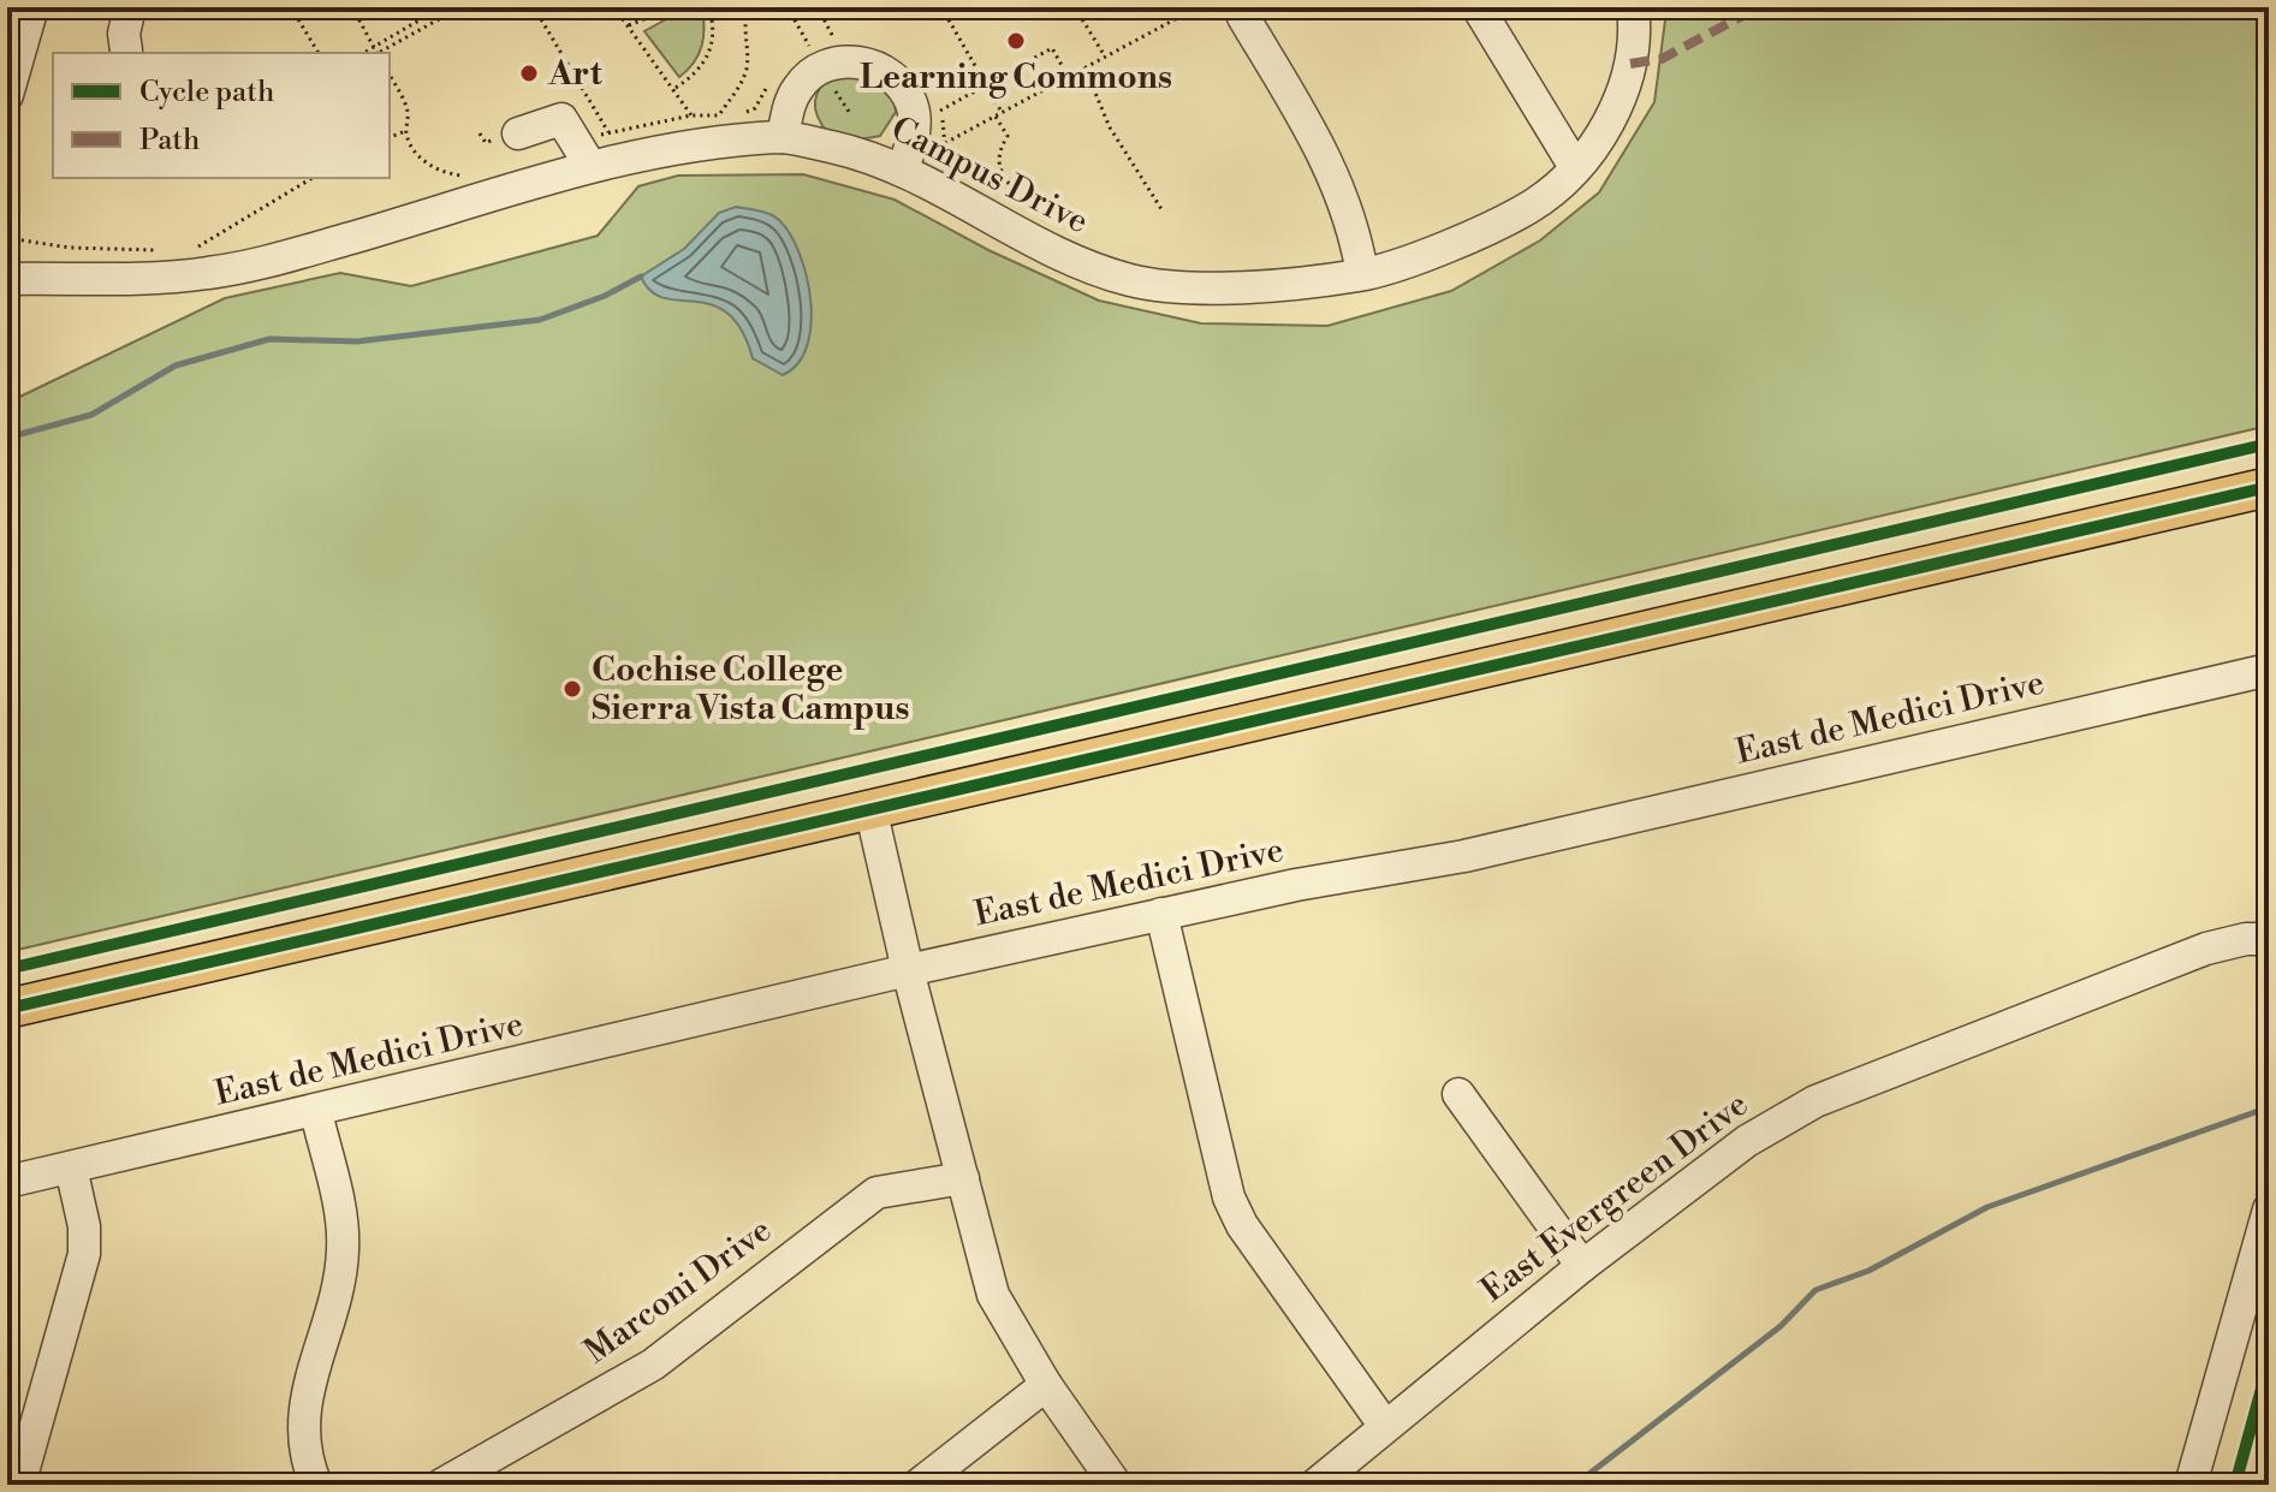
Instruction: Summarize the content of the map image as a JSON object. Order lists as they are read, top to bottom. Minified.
{"streets":{"street":["Campus Drive","East de Medici Drive","East Evergreen Drive","Marconi Drive"]},"places":["Learning Commons","Art","Cochise College Sierra Vista Campus"],"legend":["Cycle path","Path"]}
